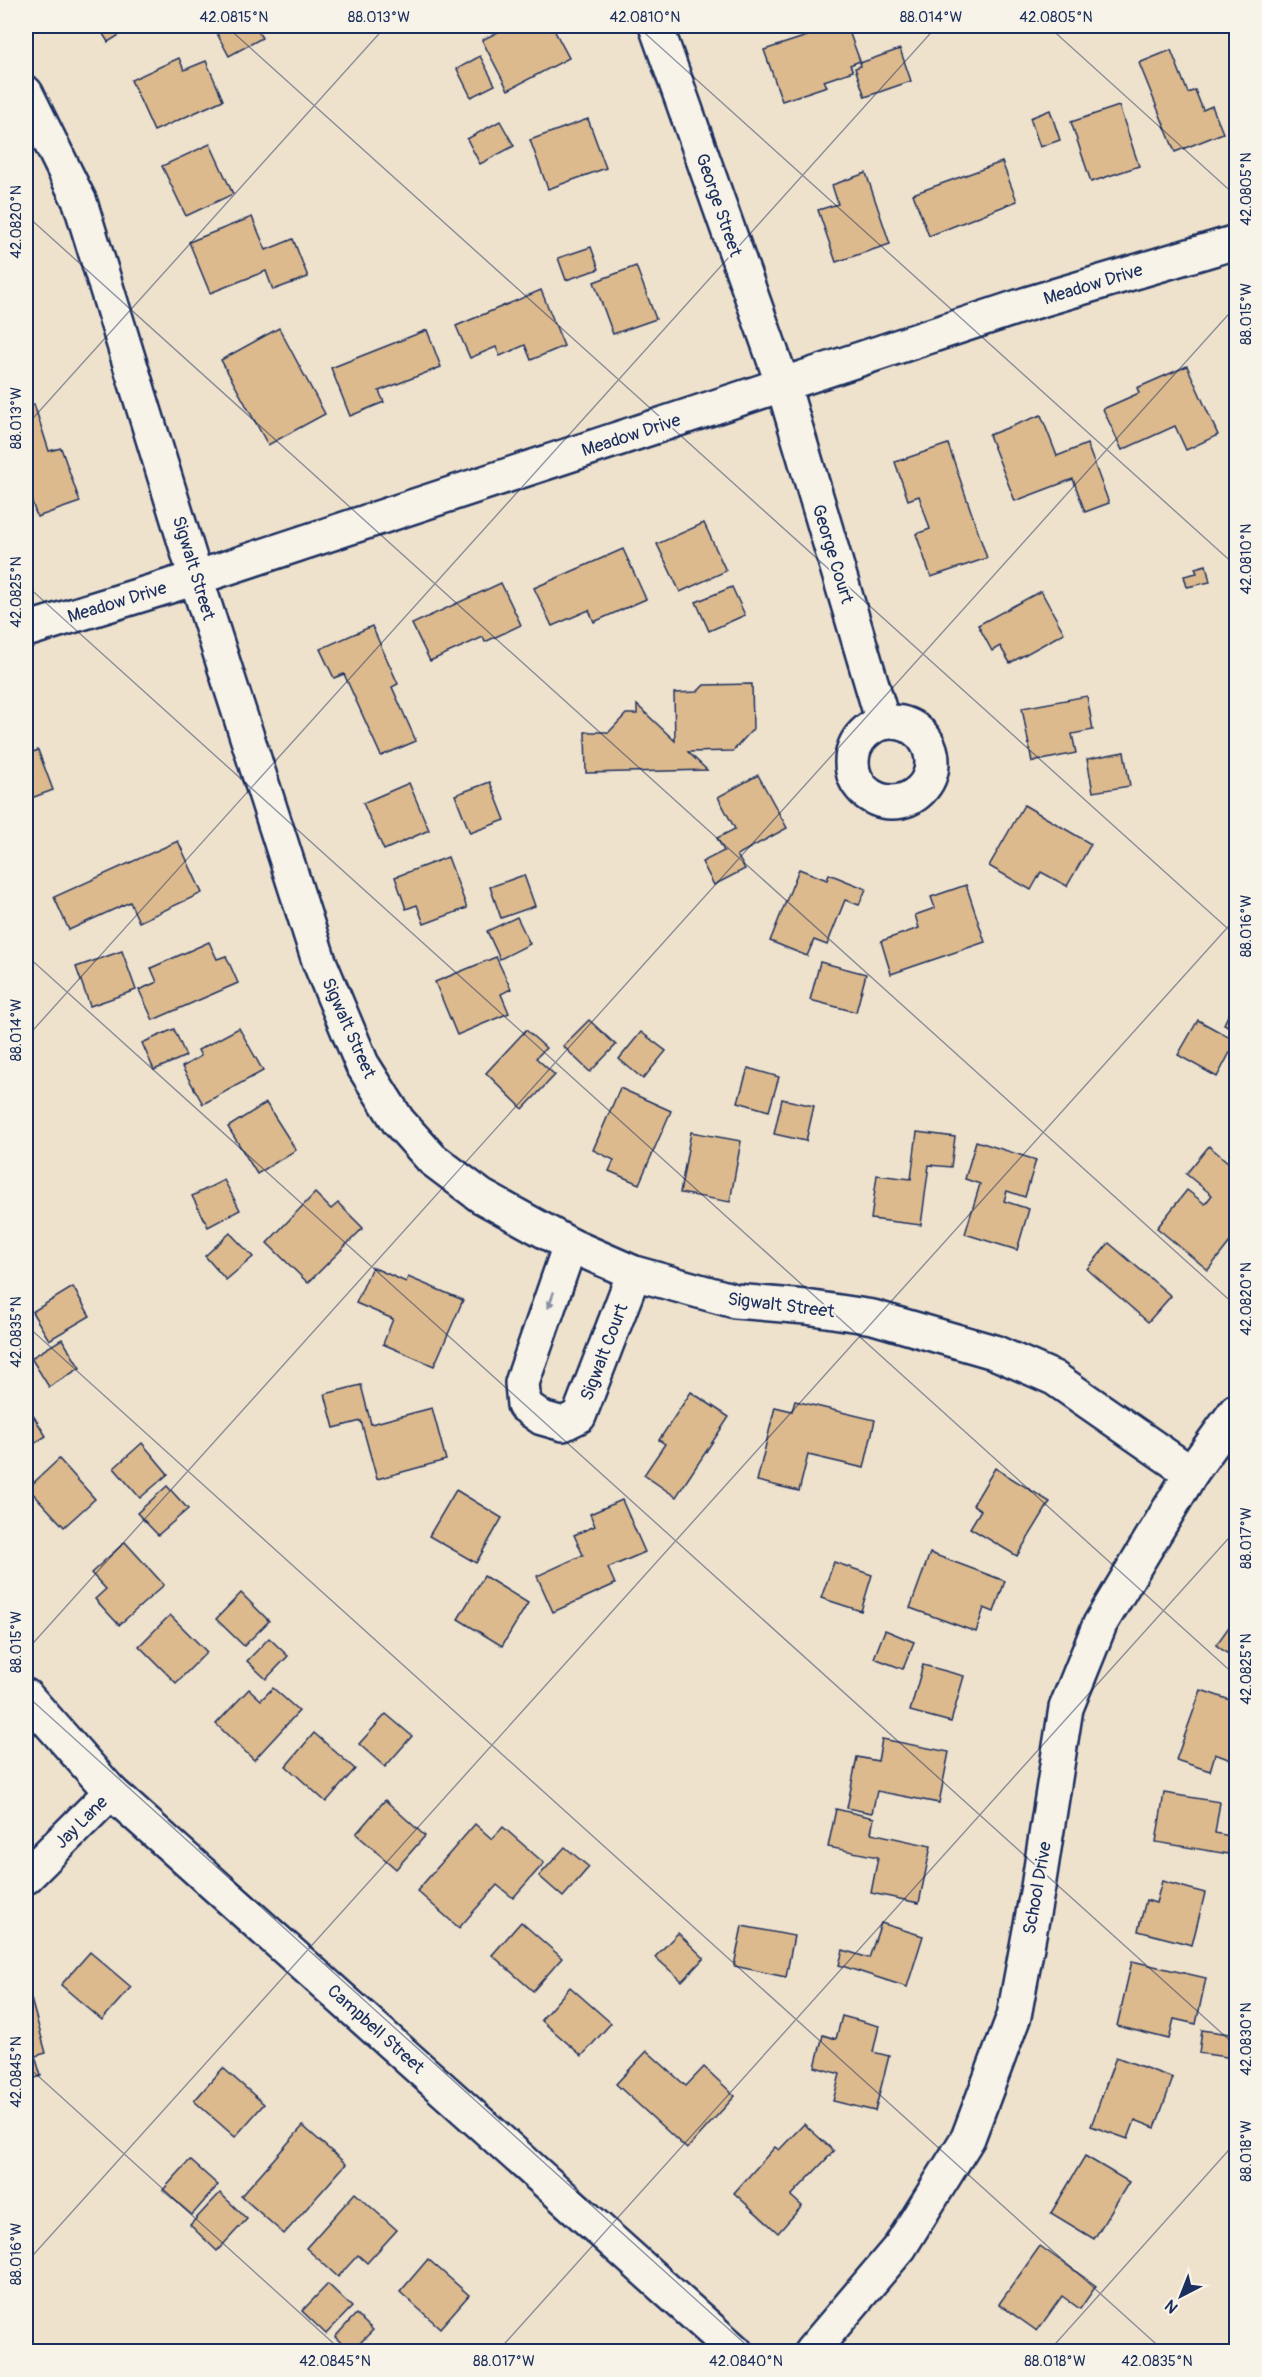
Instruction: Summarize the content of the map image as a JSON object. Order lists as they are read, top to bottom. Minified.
{"streets":{"street":["George Street","Meadow Drive","George Court","Sigwalt Street","Sigwalt Court","Jay Lane","School Drive","Campbell Street"]},"crossings":[["George Street","Meadow Drive"],["George Street","George Court"],["Meadow Drive","George Court"],["Meadow Drive","Sigwalt Street"],["Sigwalt Street","Sigwalt Court"],["Sigwalt Street","School Drive"],["Jay Lane","Campbell Street"]],"north":"bottom left","coordinates":["42.0815°N","88.013°W","42.0810°N","88.014°W","42.0805°N","42.0820°N","88.015°W","42.0825°N","88.016°W","42.0835°N","88.017°W","42.0830°N","42.0845°N","88.018°W","42.0840°N"]}
